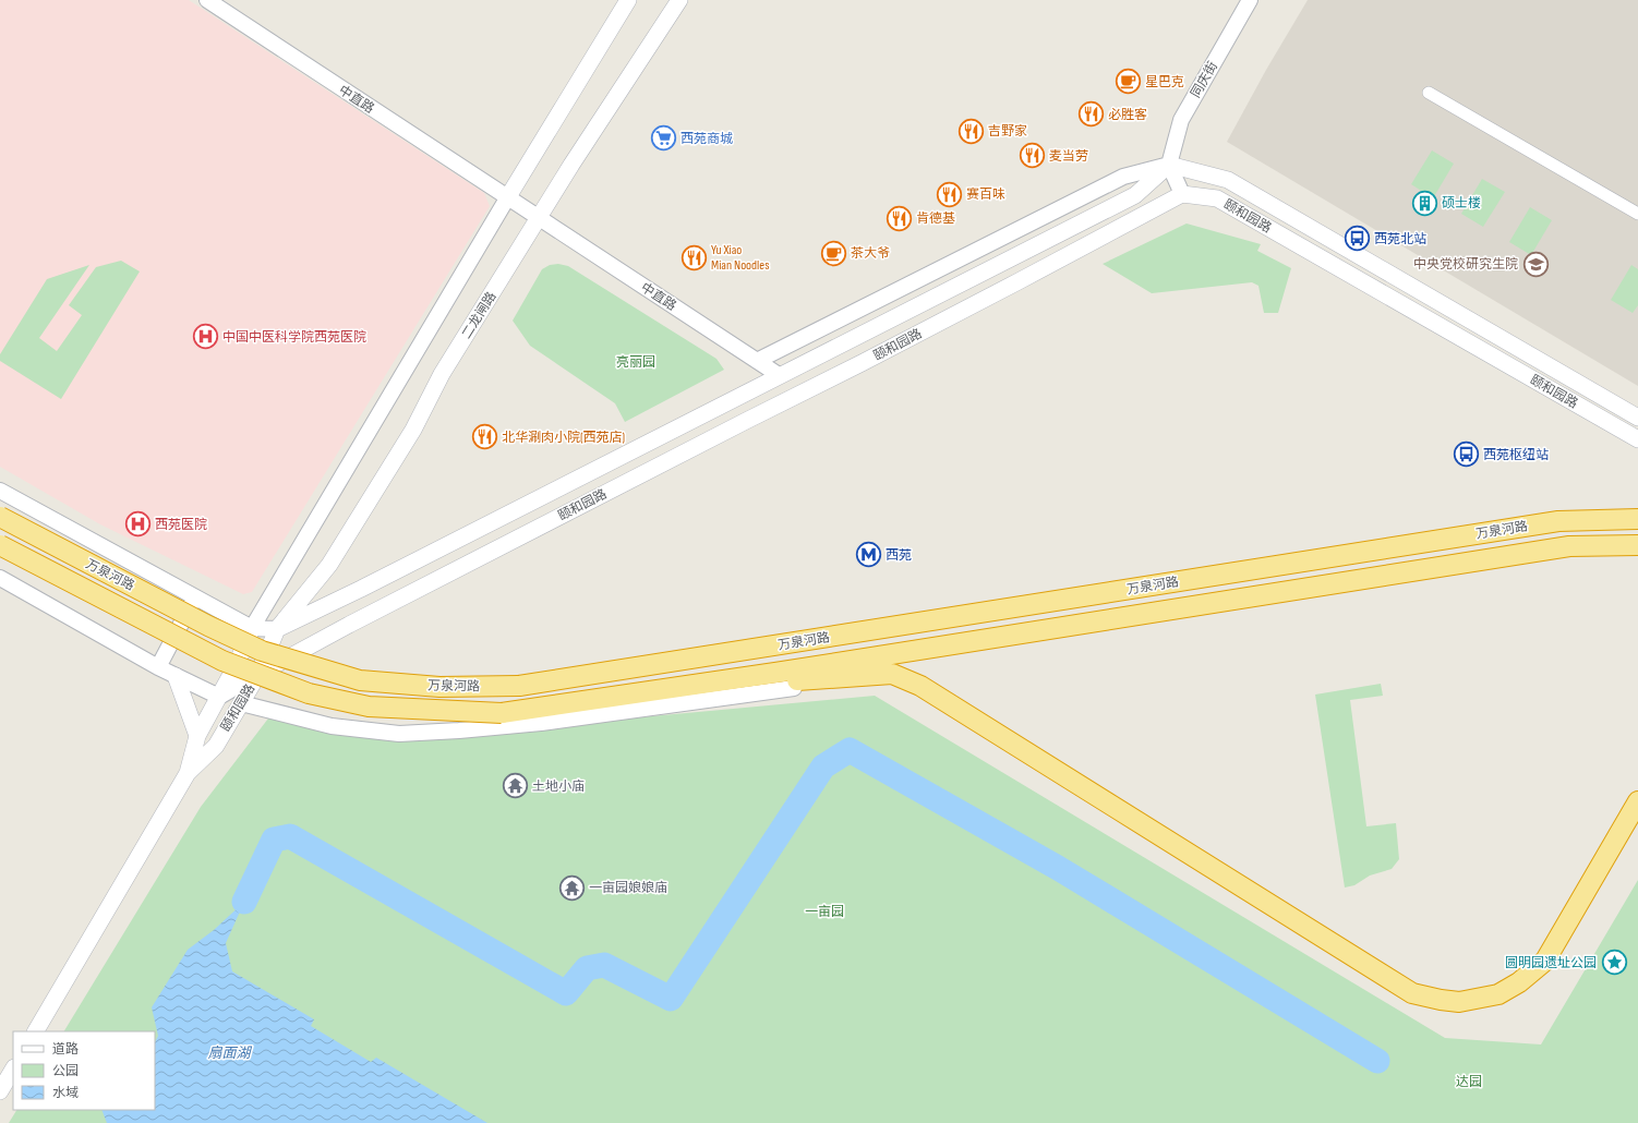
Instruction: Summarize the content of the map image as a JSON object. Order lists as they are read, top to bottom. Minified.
{"streets":{"highway":["万泉河路"],"main road":["颐和园路","二龙闸路"],"street":["同庆街","中直路"]},"crossings":[["同庆街","颐和园路"],["中直路","颐和园路"],["中直路","二龙闸路"],["颐和园路","二龙闸路"],["颐和园路","万泉河路"]],"water":["扇面湖"],"parks":["亮丽园","一亩园","达园"],"places":{"cafe":["星巴克","茶大爷"],"restaurant":["必胜客","吉野家","麦当劳","赛百味","肯德基","Yu Xiao Mian Noodles","北华涮肉小院(西苑店)"],"supermarket":["西苑商城"],"building":["硕士楼"],"bus stop":["西苑北站","西苑枢纽站"],"school or university":["中央党校研究生院"],"hospital":["中国中医科学院西苑医院","西苑医院"],"metro station":["西苑"],"temple":["土地小庙","一亩园娘娘庙"],"place":["圆明园遗址公园"]},"legend":["道路","公园","水域"]}
